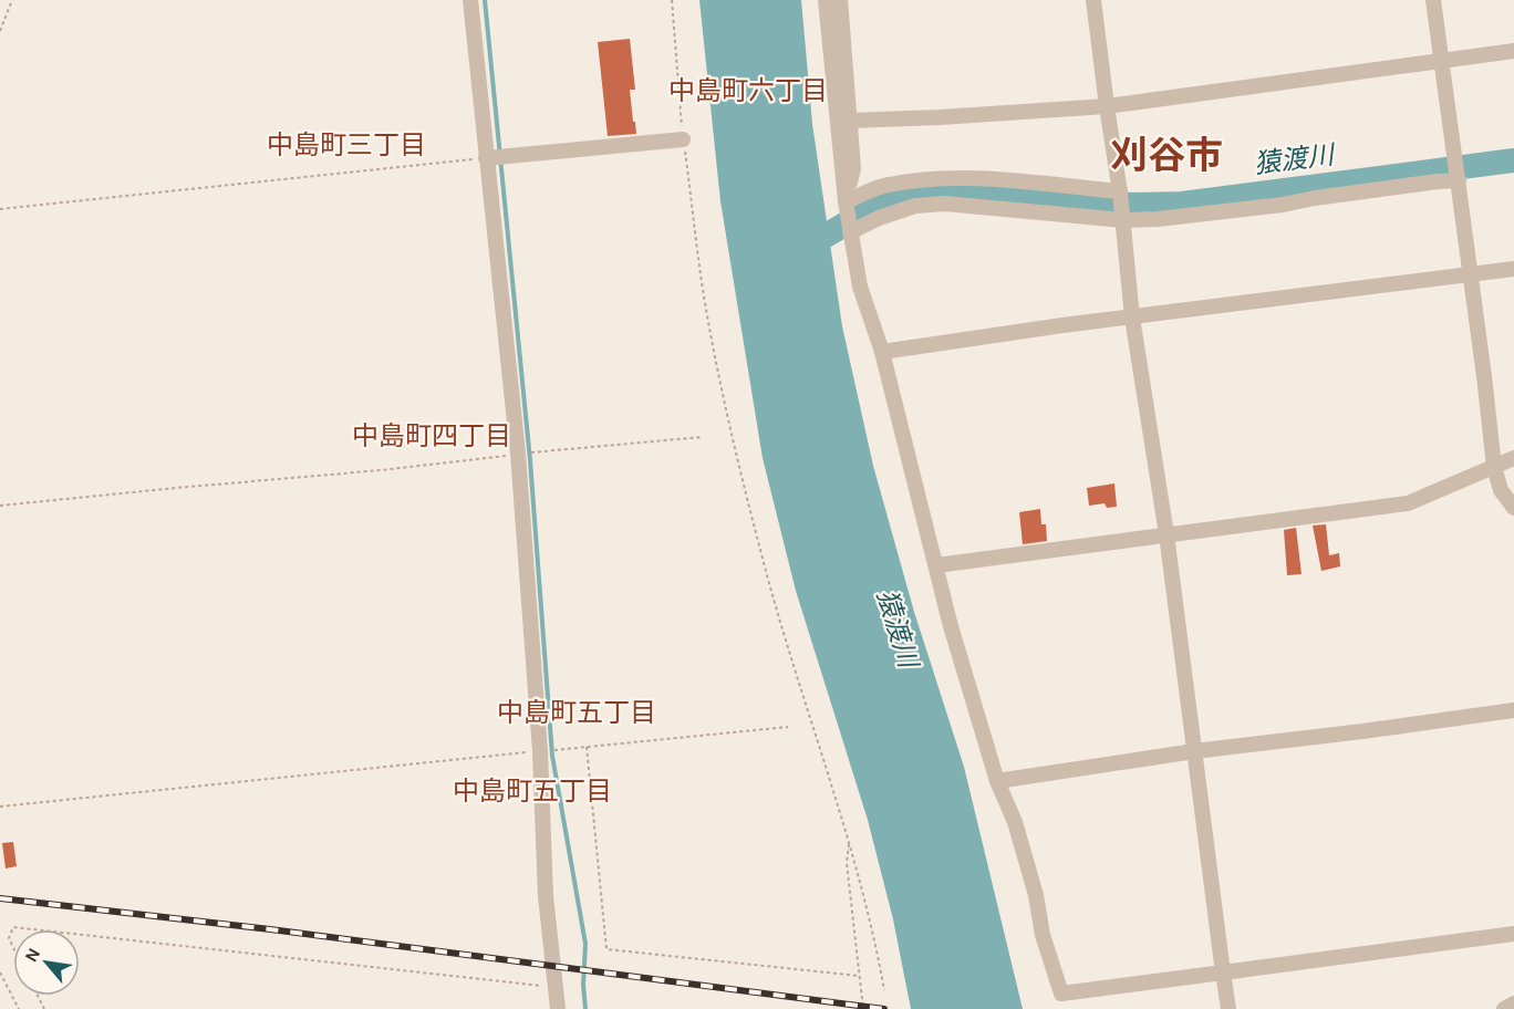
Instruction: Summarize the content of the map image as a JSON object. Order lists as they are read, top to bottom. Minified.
{"districts":["中島町六丁目","中島町三丁目","刈谷市","中島町四丁目","中島町五丁目","中島町五丁目"],"water":["猿渡川"],"north":"top left"}
